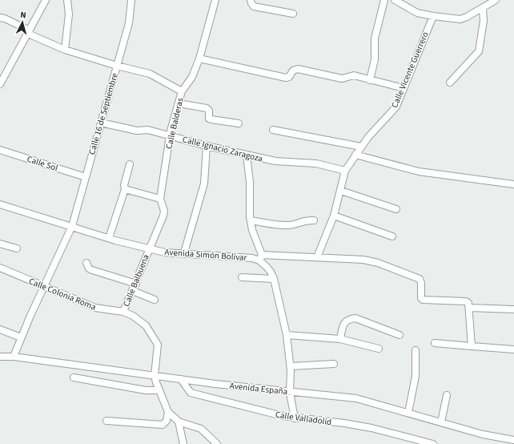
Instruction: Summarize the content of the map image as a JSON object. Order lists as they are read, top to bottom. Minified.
{"streets":{"street":["Calle Vicente Guerrero","Calle 16 de Septiembre","Calle Balderas","Calle Ignacio Zaragoza","Calle Sol","Avenida Simón Bolívar","Calle Balbuena","Calle Colonia Roma","Avenida España","Calle Valladolid"]},"crossings":[["Calle Vicente Guerrero","Calle Ignacio Zaragoza"],["Calle Vicente Guerrero","Avenida Simón Bolívar"],["Calle 16 de Septiembre","Calle Ignacio Zaragoza"],["Calle 16 de Septiembre","Calle Sol"],["Calle 16 de Septiembre","Avenida Simón Bolívar"],["Calle 16 de Septiembre","Calle Colonia Roma"],["Calle 16 de Septiembre","Avenida España"],["Calle Balderas","Calle Ignacio Zaragoza"],["Calle Balderas","Avenida Simón Bolívar"],["Calle Balderas","Calle Balbuena"],["Avenida Simón Bolívar","Calle Balbuena"],["Avenida Simón Bolívar","Avenida España"],["Avenida Simón Bolívar","Calle Valladolid"],["Calle Balbuena","Calle Colonia Roma"],["Calle Colonia Roma","Avenida España"],["Avenida España","Calle Valladolid"]],"north":"top"}
